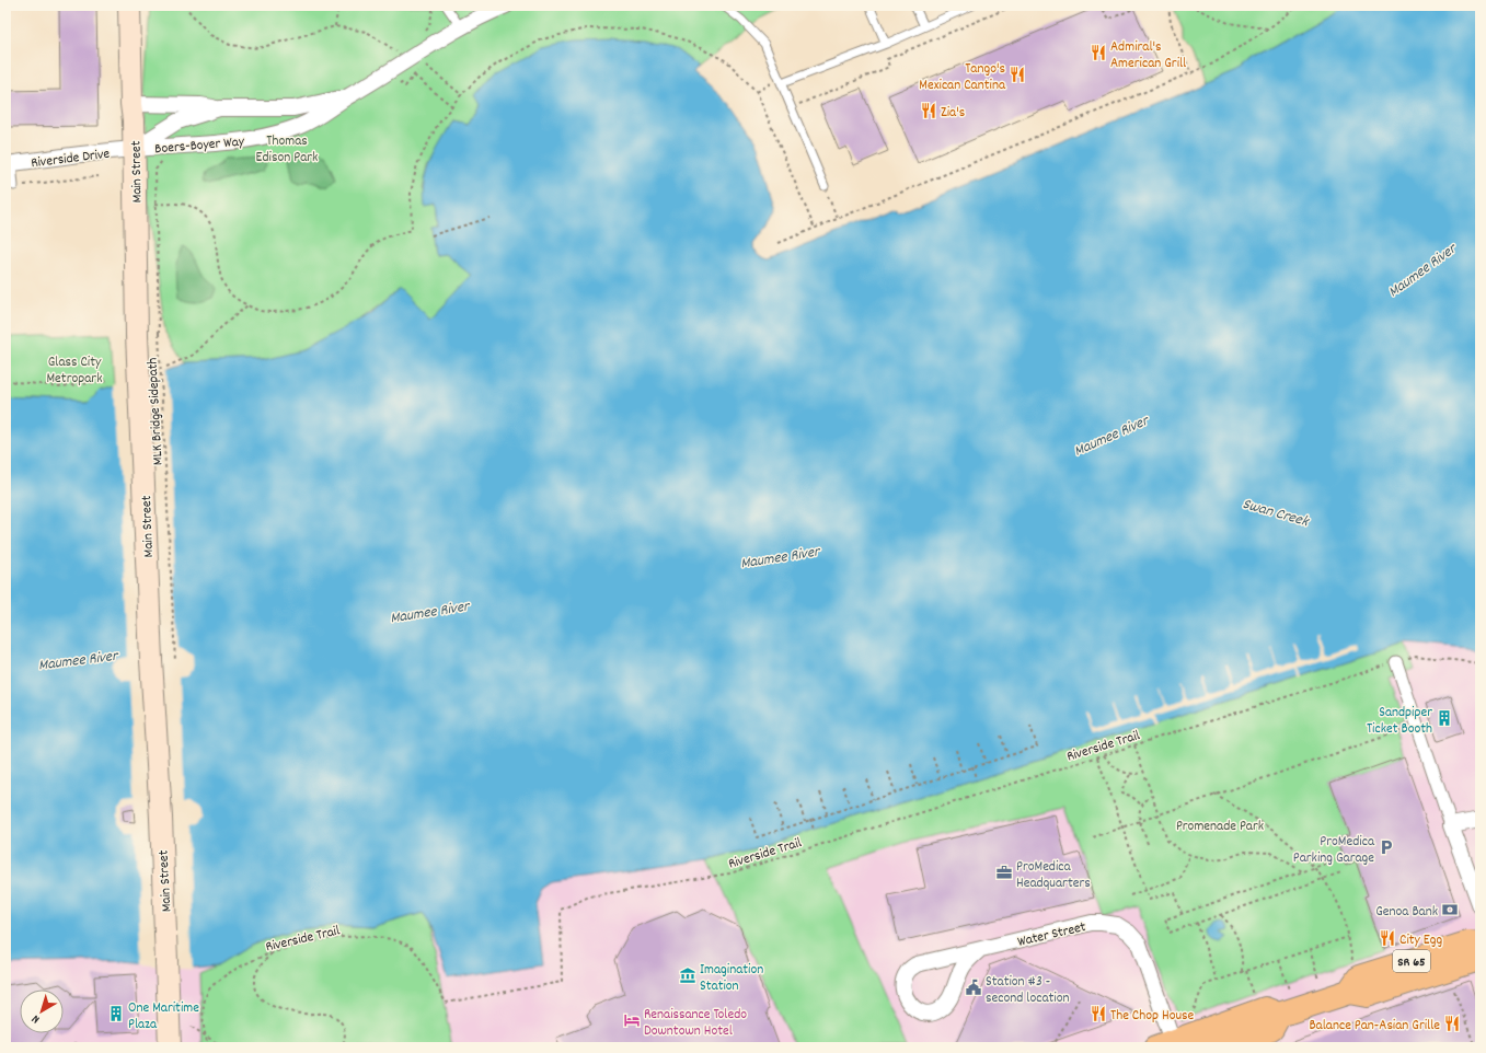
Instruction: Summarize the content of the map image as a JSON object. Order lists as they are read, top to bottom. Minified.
{"streets":{"main road":["Main Street","SR 65"],"street":["Boers-Boyer Way","Riverside Drive","Water Street"],"path":["MLK Bridge Sidepath","Riverside Trail"]},"crossings":[["Boers-Boyer Way","Riverside Drive"],["Boers-Boyer Way","Main Street"],["Riverside Drive","Main Street"],["Water Street","SR 65"]],"water":["Maumee River","Swan Creek"],"parks":["Thomas Edison Park","Glass City Metropark","Promenade Park"],"places":{"restaurant":["Admiral's American Grill","Tango's Mexican Cantina","Zia's","City Egg","The Chop House","Balance Pan-Asian Grille"],"building":["Sandpiper Ticket Booth","One Maritime Plaza"],"parking":["ProMedica Parking Garage"],"office":["ProMedica Headquarters"],"bank":["Genoa Bank"],"museum":["Imagination Station"],"public building":["Station #3 - second location"],"hotel":["Renaissance Toledo Downtown Hotel"]},"north":"bottom left"}
